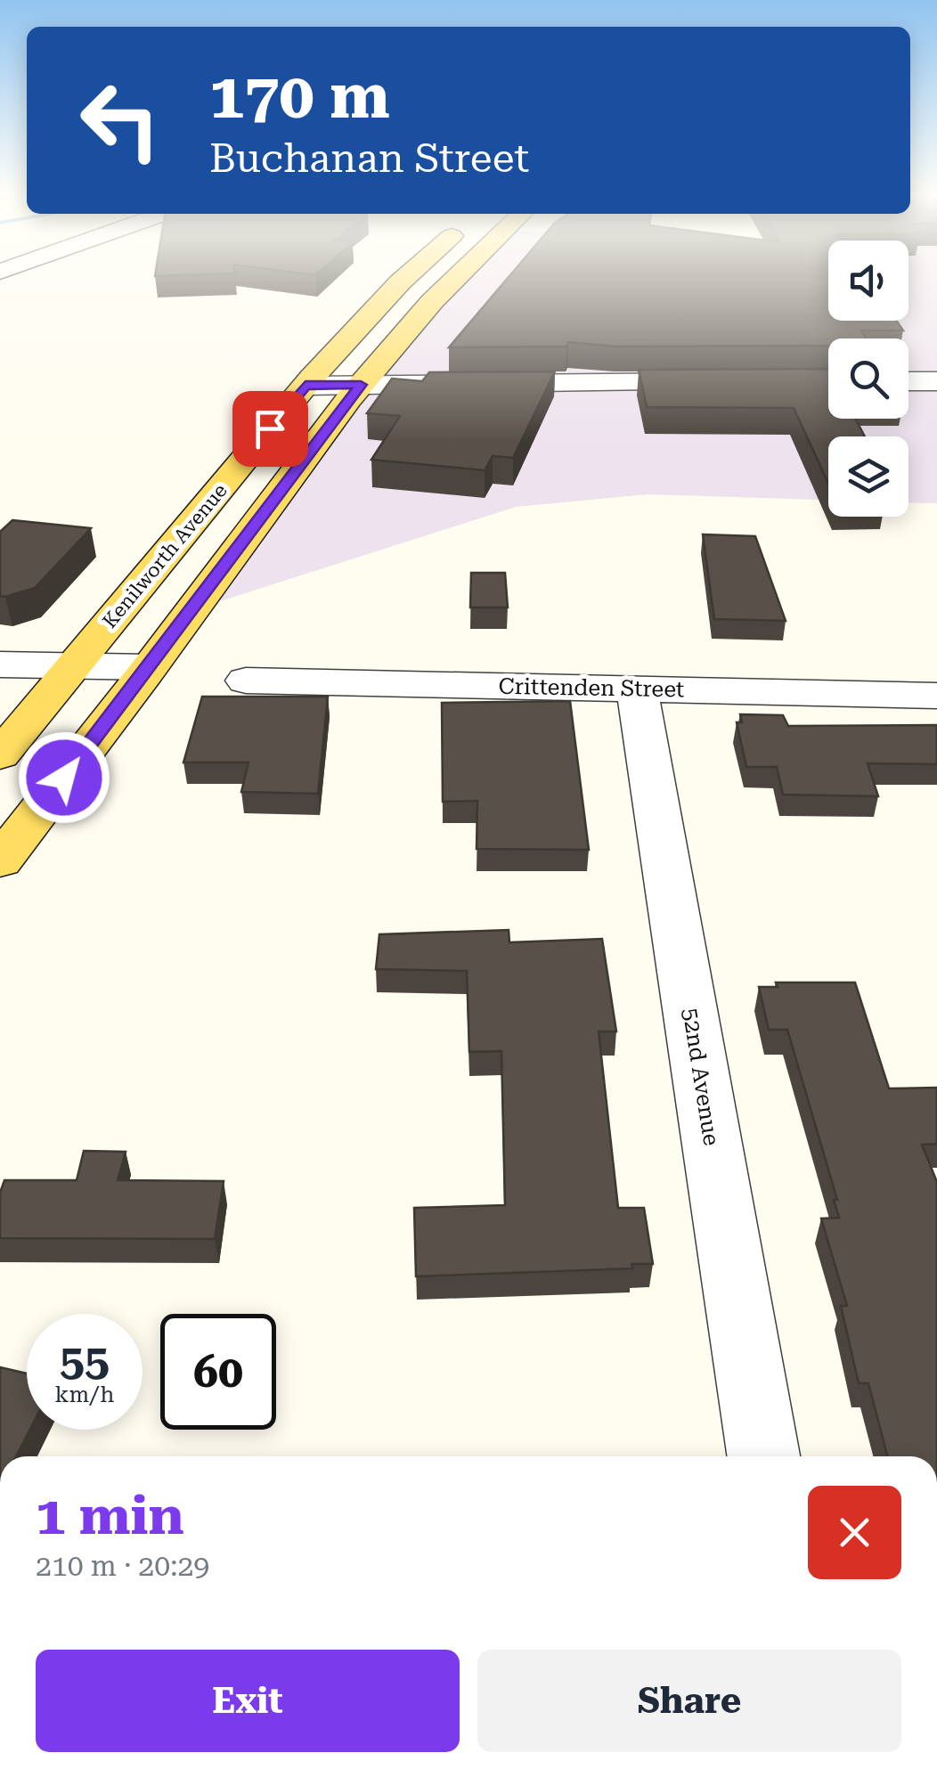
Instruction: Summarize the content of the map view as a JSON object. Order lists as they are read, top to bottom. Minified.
{"streets":{"main road":["Kenilworth Avenue"],"street":["Crittenden Street","52nd Avenue"]},"crossings":[["Crittenden Street","52nd Avenue"]],"page":{"turn":["170 m","Buchanan Street"],"speed":"55 km/h","limit":"60","heading":["1 min","210 m · 20:29"],"buttons":["Exit","Share"]}}
